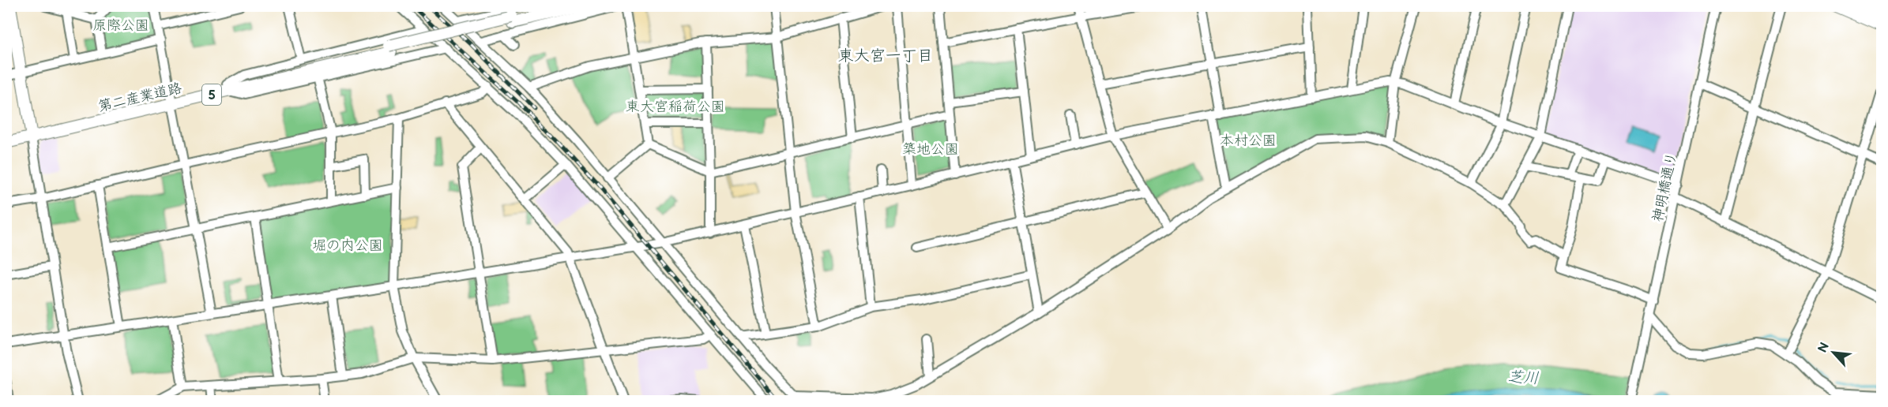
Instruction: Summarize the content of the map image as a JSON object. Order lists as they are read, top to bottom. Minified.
{"streets":{"main road":["5","第二産業道路"],"street":["神明橋通り"]},"crossings":[["5","第二産業道路"]],"districts":["東大宮一丁目"],"water":["芝川"],"parks":["原際公園","東大宮稲荷公園","本村公園","築地公園","堀の内公園"],"north":"top left"}
